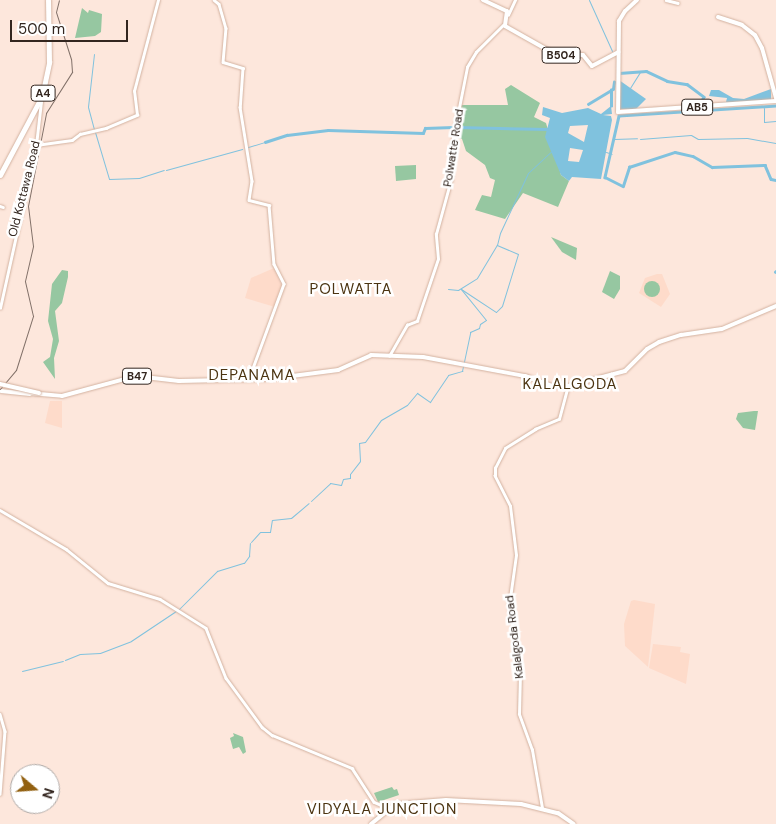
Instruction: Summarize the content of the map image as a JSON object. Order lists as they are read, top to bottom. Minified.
{"streets":{"highway":["A4"],"main road":["B504","AB5","B47"],"street":["Polwatte Road","Old Kottawa Road","Kalalgoda Road"]},"crossings":[["B504","AB5"],["B504","Polwatte Road"],["A4","Old Kottawa Road"],["Polwatte Road","B47"],["B47","Kalalgoda Road"]],"districts":["POLWATTA","DEPANAMA","KALALGODA","VIDYALA JUNCTION"],"scale_bar":"500 m","north":"right"}
